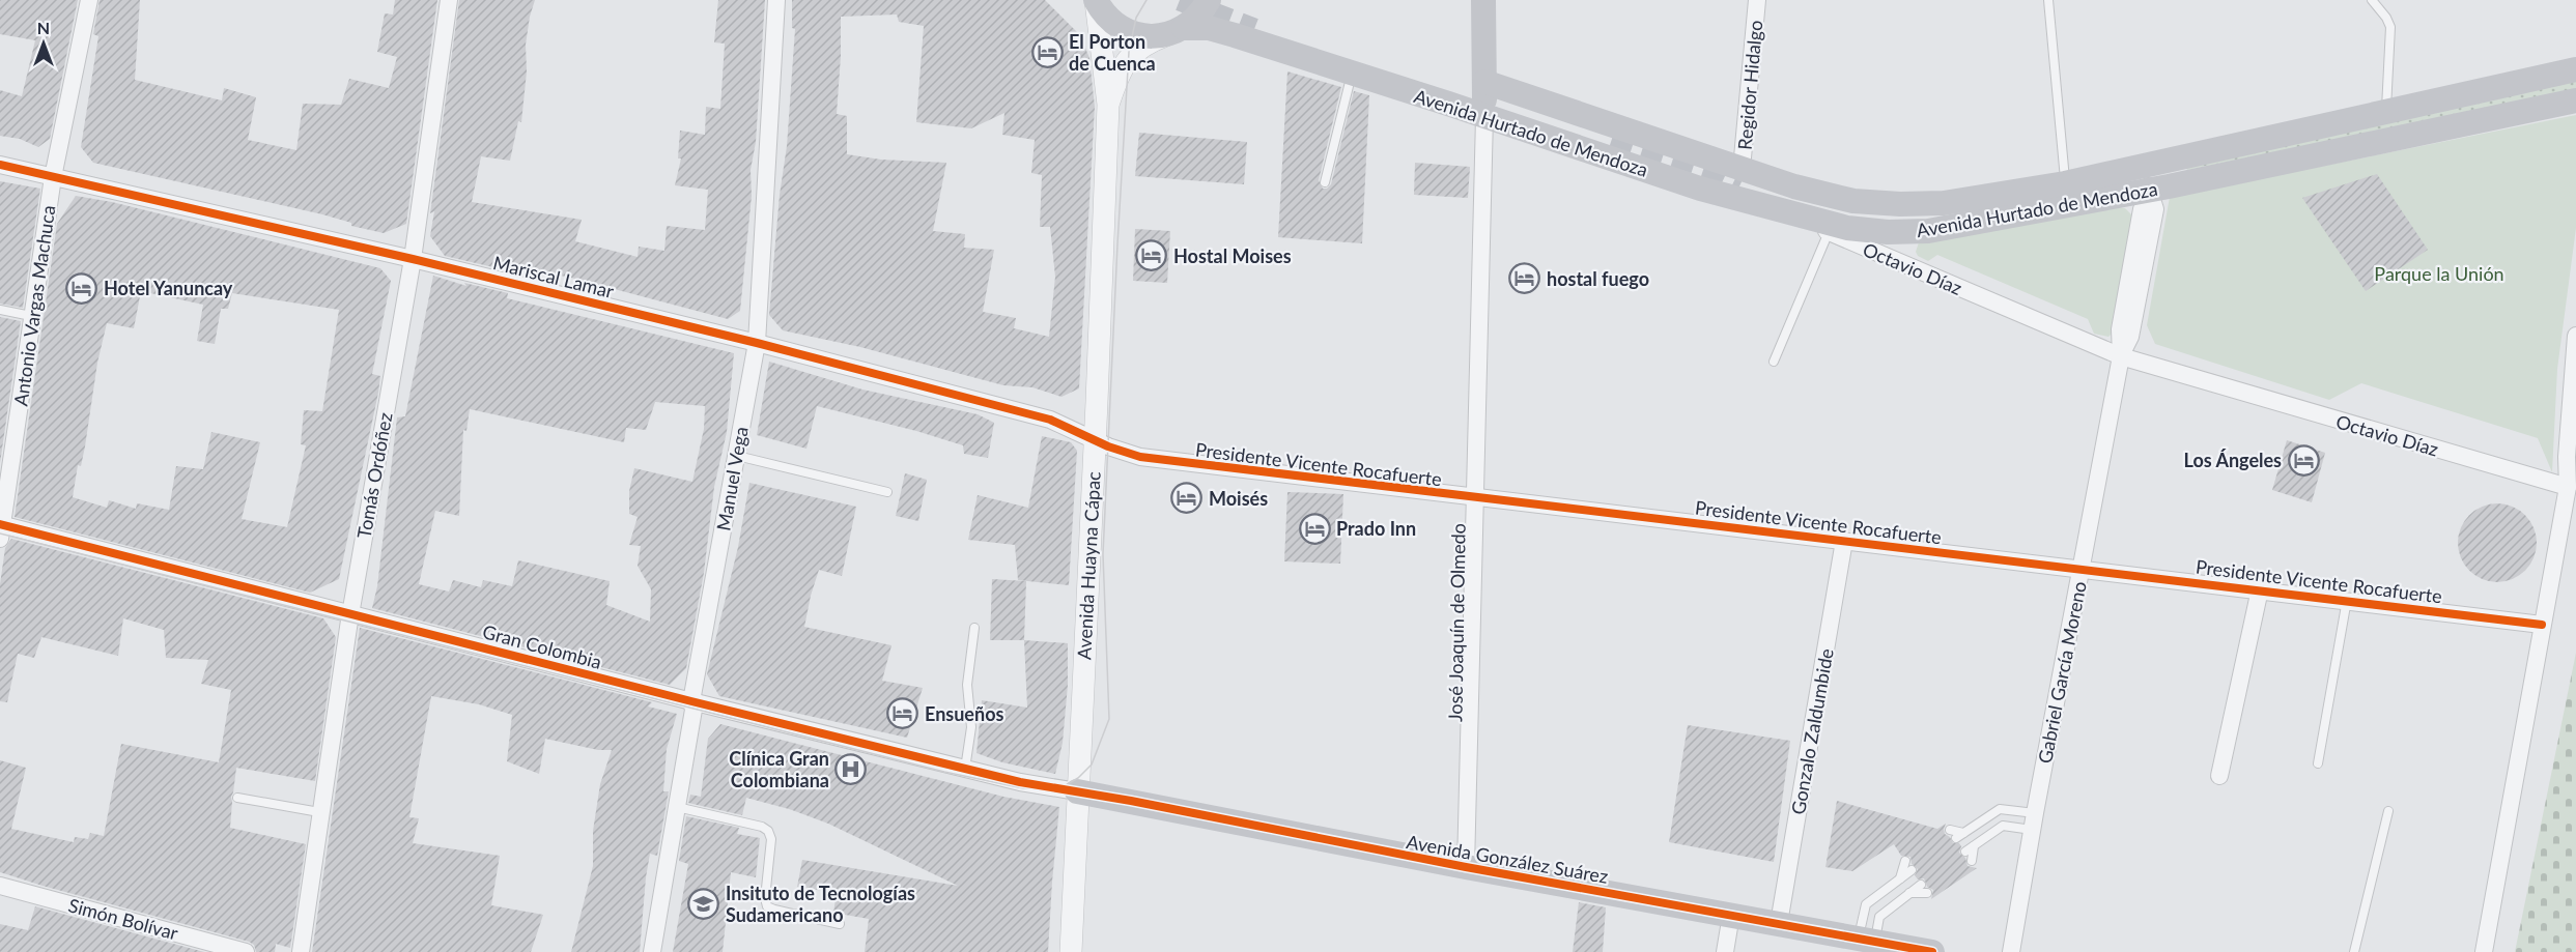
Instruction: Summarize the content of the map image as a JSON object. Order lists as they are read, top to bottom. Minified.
{"streets":{"main road":["Avenida Hurtado de Mendoza","José Joaquín de Olmedo","Avenida González Suárez"],"street":["Regidor Hidalgo","Octavio Díaz","Mariscal Lamar","Antonio Vargas Machuca","Presidente Vicente Rocafuerte","Tomás Ordóñez","Manuel Vega","Avenida Huayna Cápac","Gran Colombia","Gabriel García Moreno","Gonzalo Zaldumbide","Simón Bolívar"]},"crossings":[["Regidor Hidalgo","Avenida Hurtado de Mendoza"],["Avenida Hurtado de Mendoza","Octavio Díaz"],["Avenida Hurtado de Mendoza","José Joaquín de Olmedo"],["Avenida Hurtado de Mendoza","Gabriel García Moreno"],["Octavio Díaz","Gabriel García Moreno"],["Mariscal Lamar","Antonio Vargas Machuca"],["Mariscal Lamar","Presidente Vicente Rocafuerte"],["Mariscal Lamar","Tomás Ordóñez"],["Mariscal Lamar","Manuel Vega"],["Mariscal Lamar","Avenida Huayna Cápac"],["Antonio Vargas Machuca","Gran Colombia"],["Presidente Vicente Rocafuerte","Avenida Huayna Cápac"],["Presidente Vicente Rocafuerte","José Joaquín de Olmedo"],["Presidente Vicente Rocafuerte","Gabriel García Moreno"],["Presidente Vicente Rocafuerte","Gonzalo Zaldumbide"],["Tomás Ordóñez","Gran Colombia"],["Manuel Vega","Gran Colombia"],["Avenida Huayna Cápac","Gran Colombia"],["Avenida Huayna Cápac","Avenida González Suárez"],["José Joaquín de Olmedo","Avenida González Suárez"],["Gran Colombia","Avenida González Suárez"],["Gonzalo Zaldumbide","Avenida González Suárez"]],"parks":["Parque la Unión"],"places":{"hotel":["El Porton de Cuenca","Hostal Moises","hostal fuego","Hotel Yanuncay","Los Ángeles","Moisés","Prado Inn","Ensueños"],"hospital":["Clínica Gran Colombiana"],"school or university":["Insituto de Tecnologías Sudamericano"]},"north":"top"}
